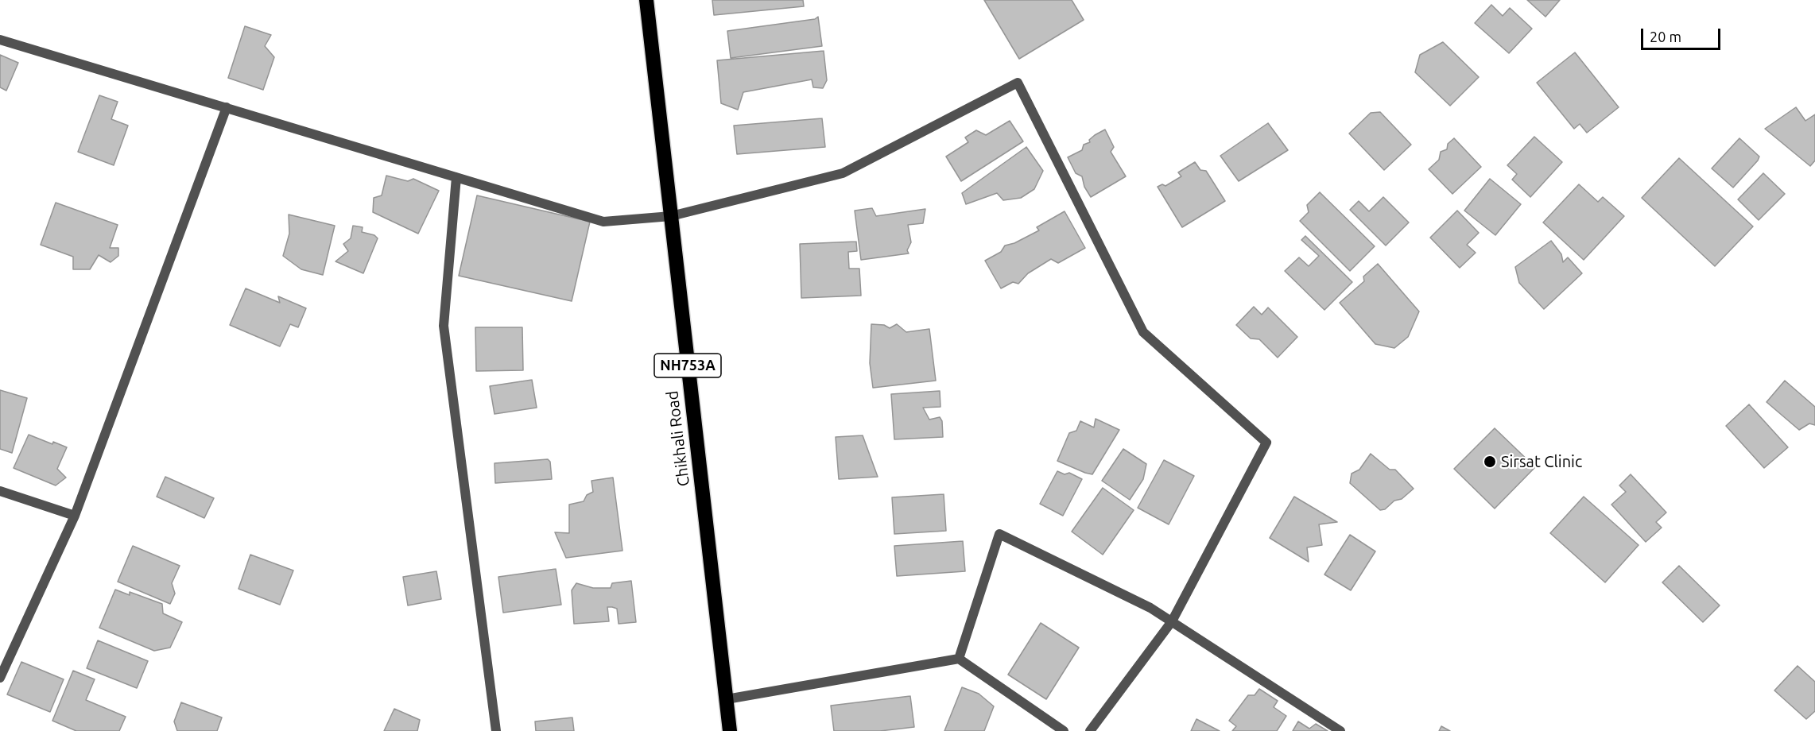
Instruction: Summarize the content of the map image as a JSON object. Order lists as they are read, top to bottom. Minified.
{"streets":{"highway":["NH753A","Chikhali Road"]},"places":["Sirsat Clinic"],"scale_bar":"20 m"}
